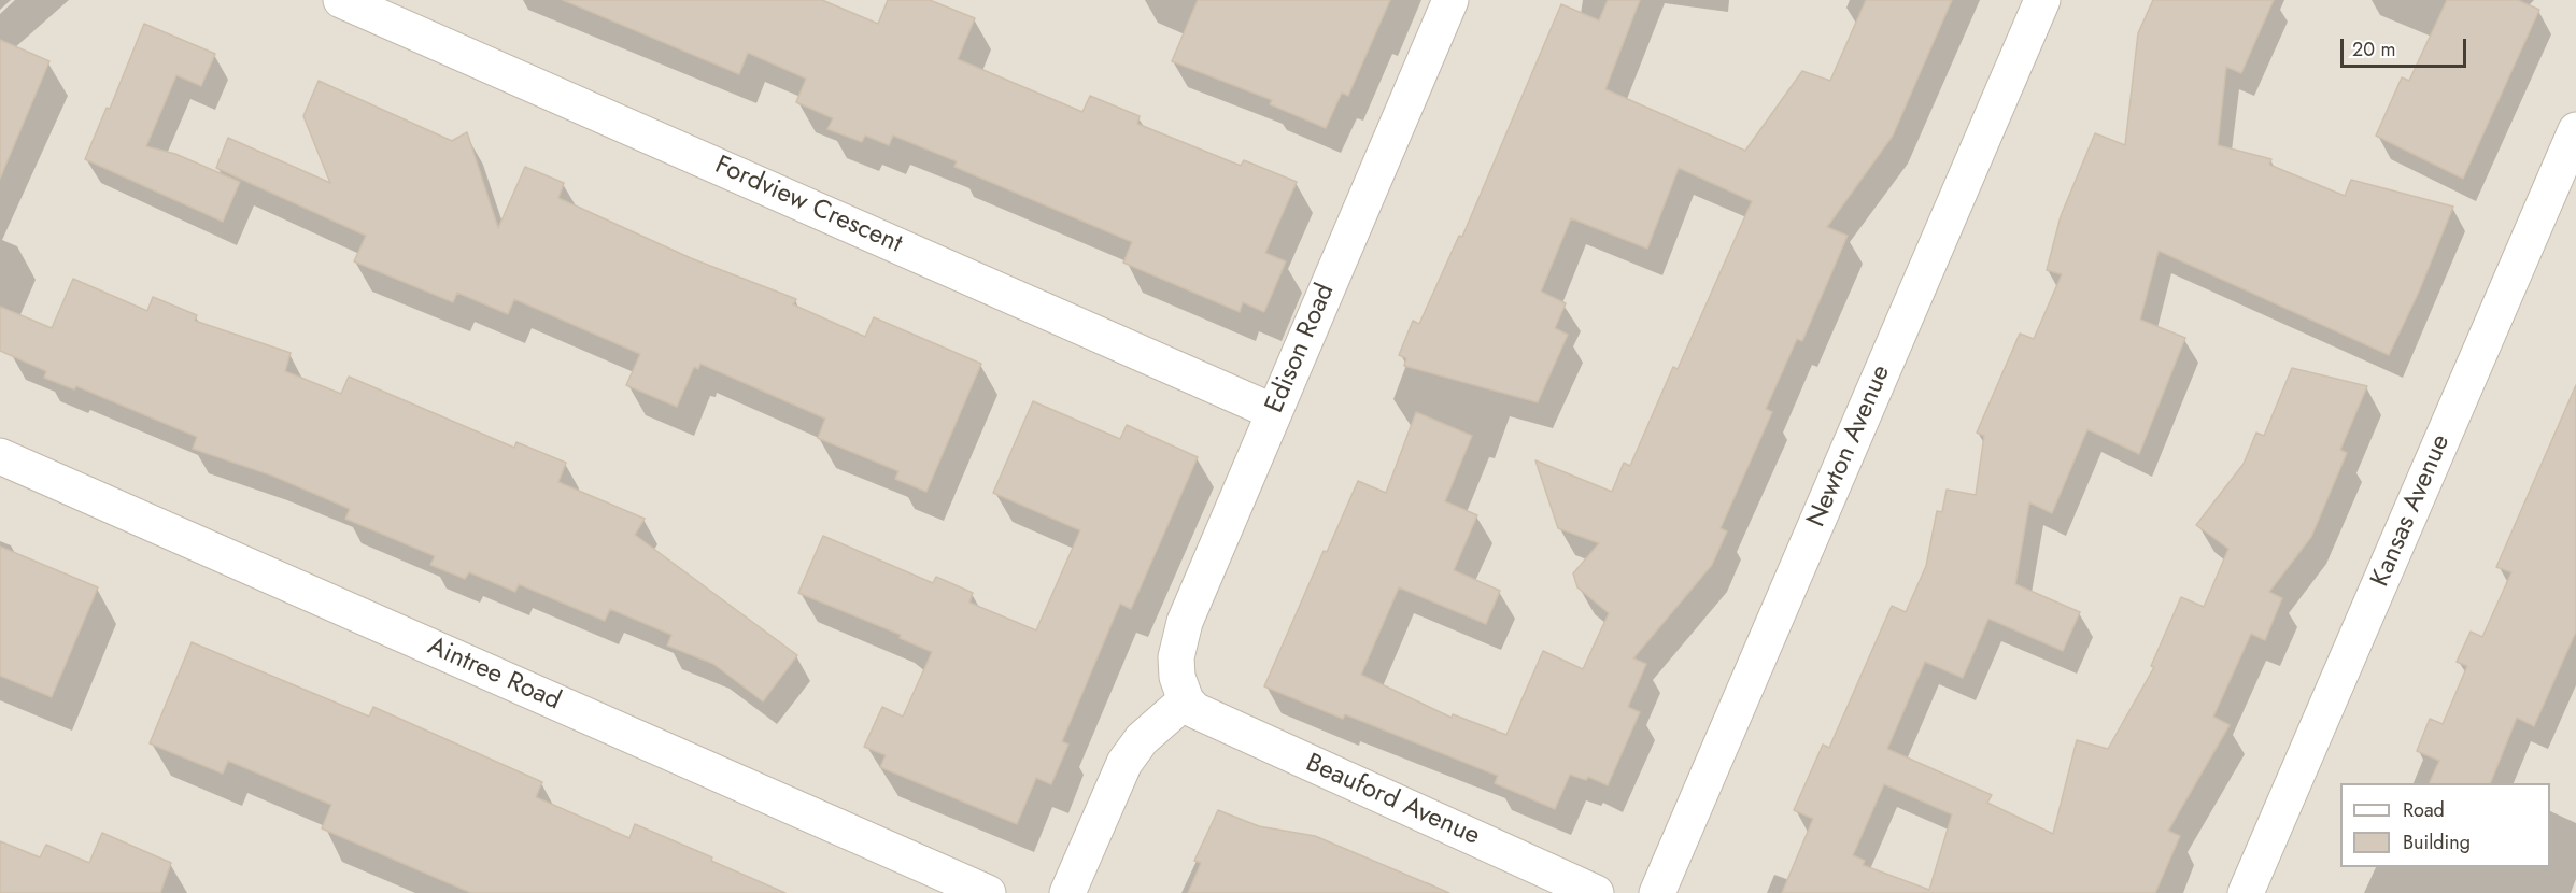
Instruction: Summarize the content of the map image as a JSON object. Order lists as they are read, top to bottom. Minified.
{"streets":{"street":["Fordview Crescent","Edison Road","Newton Avenue","Kansas Avenue","Aintree Road","Beauford Avenue"]},"crossings":[["Fordview Crescent","Edison Road"],["Edison Road","Beauford Avenue"]],"legend":["Road","Building"],"scale_bar":"20 m"}
